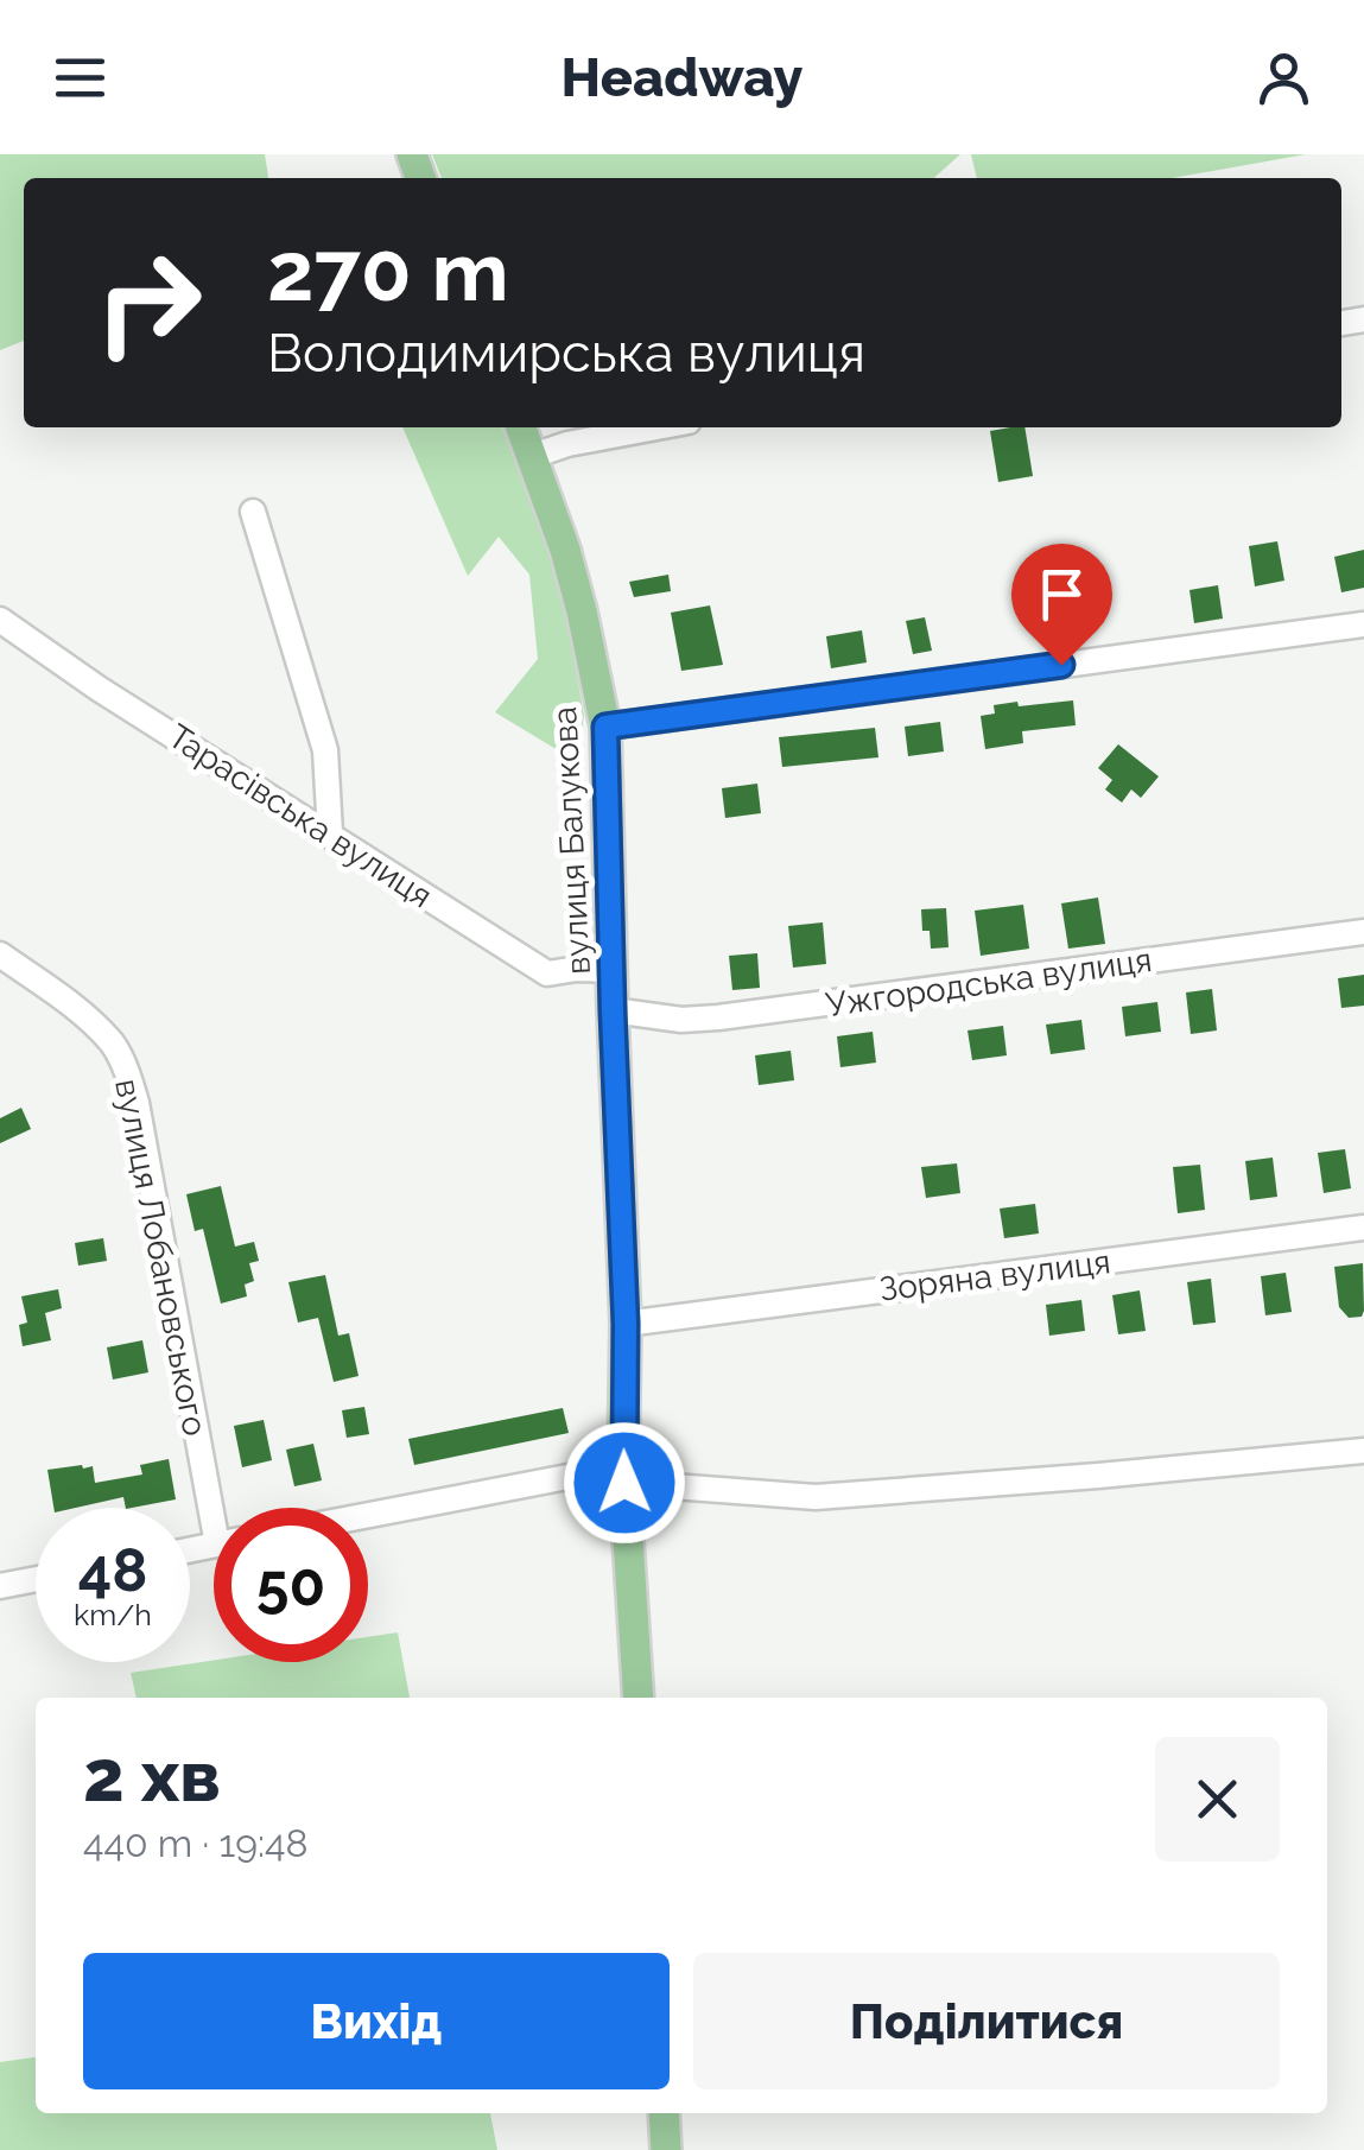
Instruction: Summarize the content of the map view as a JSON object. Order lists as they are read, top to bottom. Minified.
{"streets":{"main road":["вулиця Балукова"],"street":["Тарасівська вулиця","Ужгородська вулиця","вулиця Лобановського","Зоряна вулиця"]},"crossings":[["Тарасівська вулиця","вулиця Балукова"],["вулиця Балукова","Ужгородська вулиця"],["вулиця Балукова","Зоряна вулиця"]],"page":{"header":"Headway","turn":["270 m","Володимирська вулиця"],"speed":"48 km/h","limit":"50","heading":["2 хв","440 m · 19:48"],"buttons":["Вихід","Поділитися"]}}
